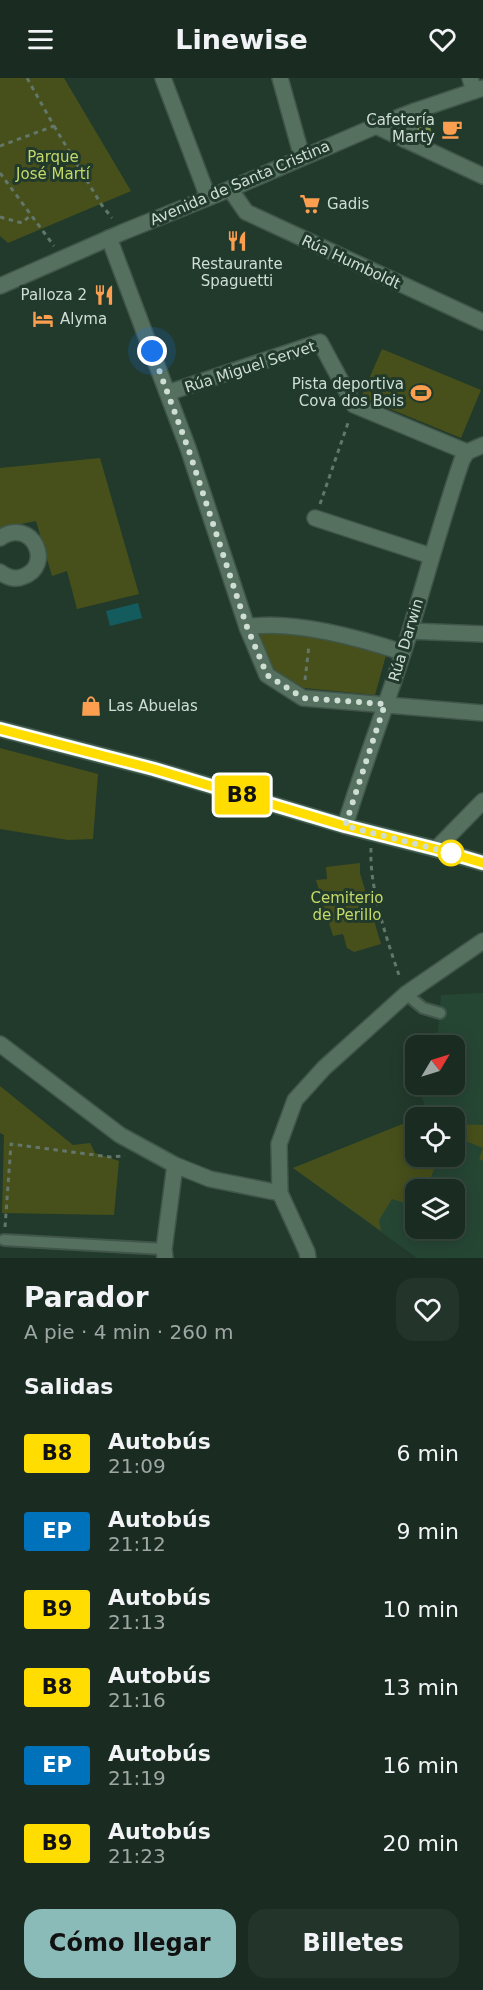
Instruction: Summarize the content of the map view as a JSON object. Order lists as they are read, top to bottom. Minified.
{"streets":{"street":["Avenida de Santa Cristina","Rúa Humboldt","Rúa Miguel Servet","Rúa Darwin"]},"crossings":[["Avenida de Santa Cristina","Rúa Humboldt"],["Rúa Miguel Servet","Rúa Darwin"]],"parks":["Parque José Martí","Cemiterio de Perillo"],"places":{"cafe":["Cafetería Marty"],"supermarket":["Gadis"],"restaurant":["Restaurante Spaguetti","Palloza 2"],"hotel":["Alyma"],"sports":["Pista deportiva Cova dos Bois"],"shop":["Las Abuelas"]},"lines":["bus line B8"],"north":"top right","page":{"header":"Linewise","on_map":"B8","heading":[["Parador","A pie · 4 min · 260 m"],"Salidas"],"list":[{"mark":"B8","name":"Autobús","note":"21:09","value":"6 min"},{"mark":"EP","name":"Autobús","note":"21:12","value":"9 min"},{"mark":"B9","name":"Autobús","note":"21:13","value":"10 min"},{"mark":"B8","name":"Autobús","note":"21:16","value":"13 min"},{"mark":"EP","name":"Autobús","note":"21:19","value":"16 min"},{"mark":"B9","name":"Autobús","note":"21:23","value":"20 min"}],"buttons":["Cómo llegar","Billetes"]}}
